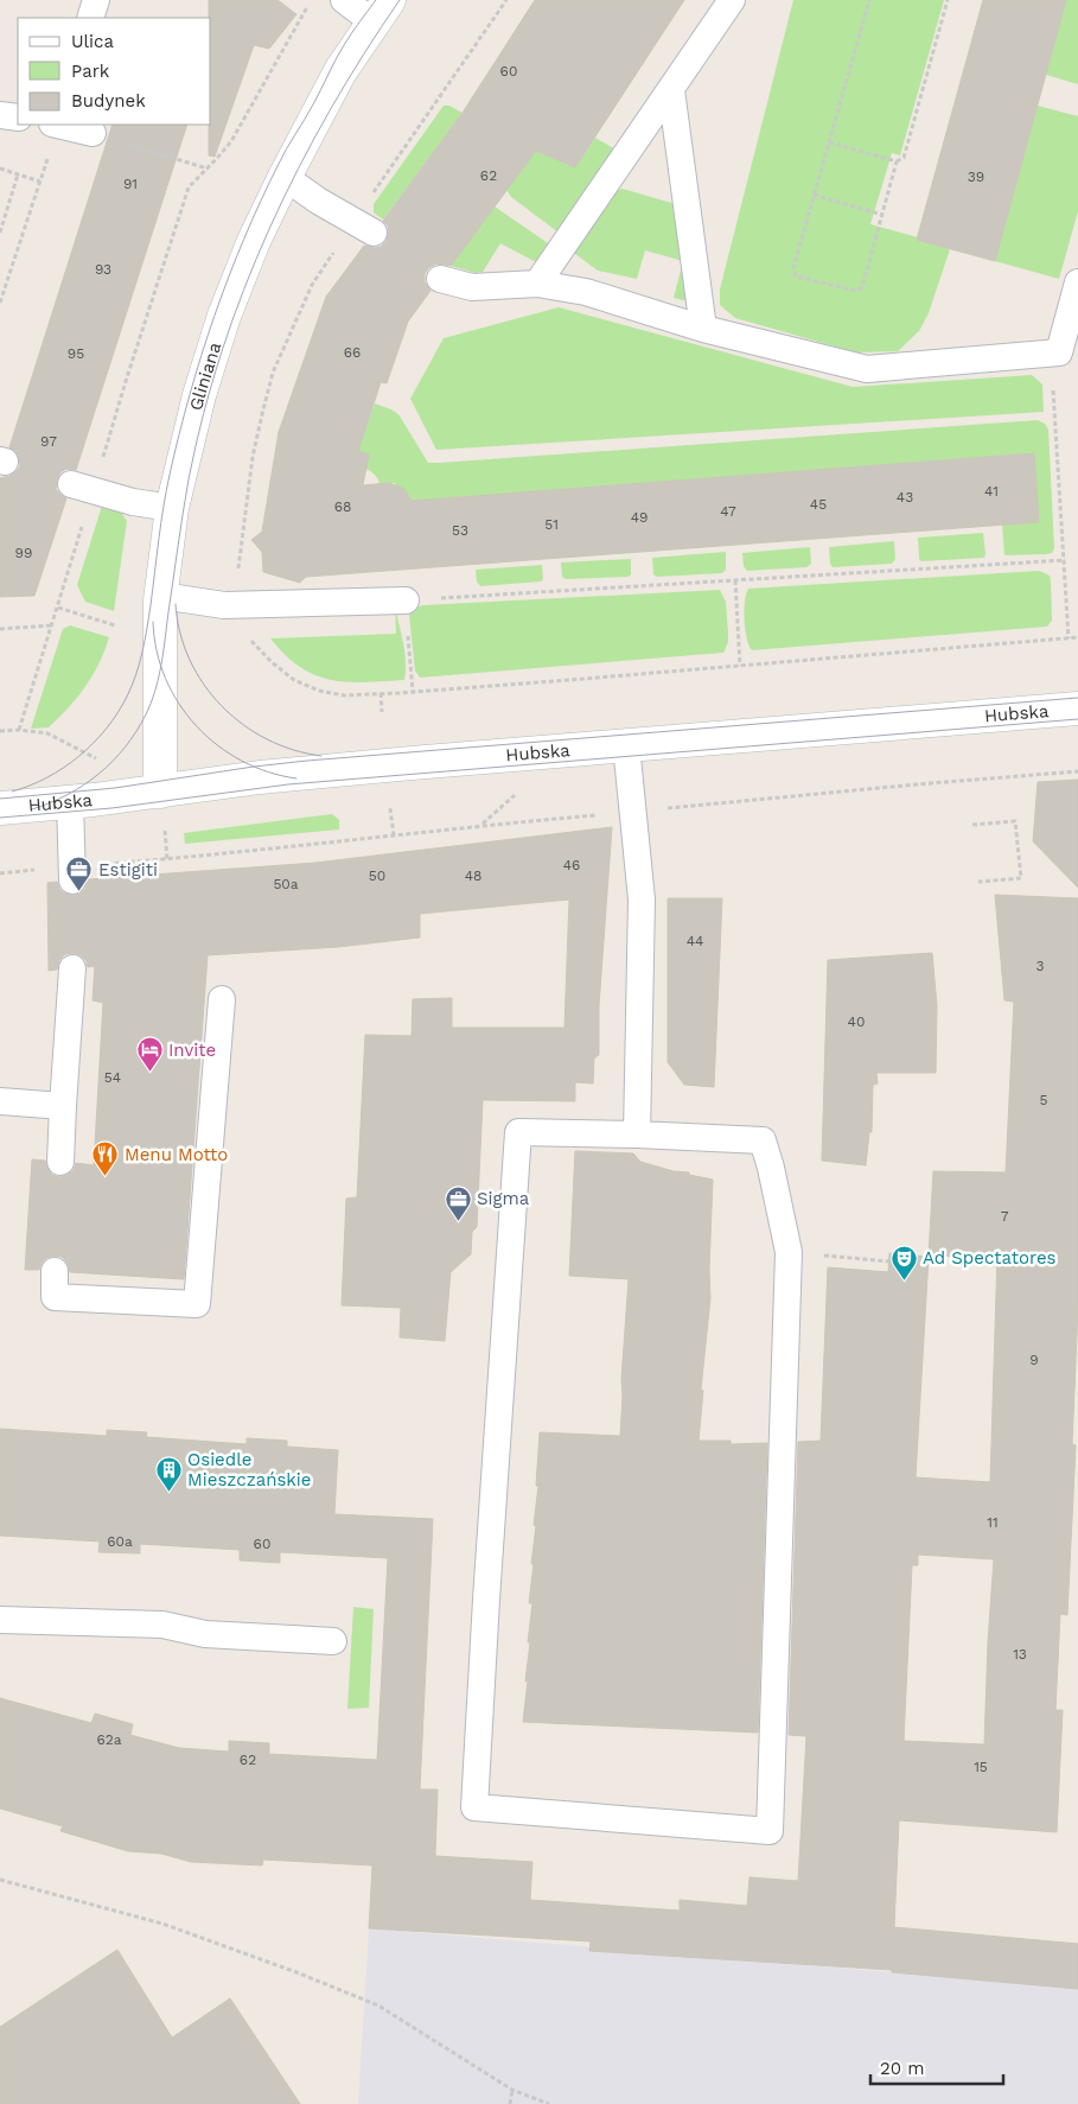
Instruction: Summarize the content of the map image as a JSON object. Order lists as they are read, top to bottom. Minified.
{"streets":{"street":["Gliniana","Hubska"]},"crossings":[["Gliniana","Hubska"]],"places":{"office":["Estigiti","Sigma"],"hotel":["Invite"],"restaurant":["Menu Motto"],"theatre":["Ad Spectatores"],"building":["Osiedle Mieszczańskie"]},"house_numbers":["60","62","39","91","93","66","95","97","41","43","45","68","47","49","51","53","99","46","50","48","50a","44","3","40","54","5","7","9","11","60a","60","13","62a","62","15"],"legend":["Ulica","Park","Budynek"],"scale_bar":"20 m"}
